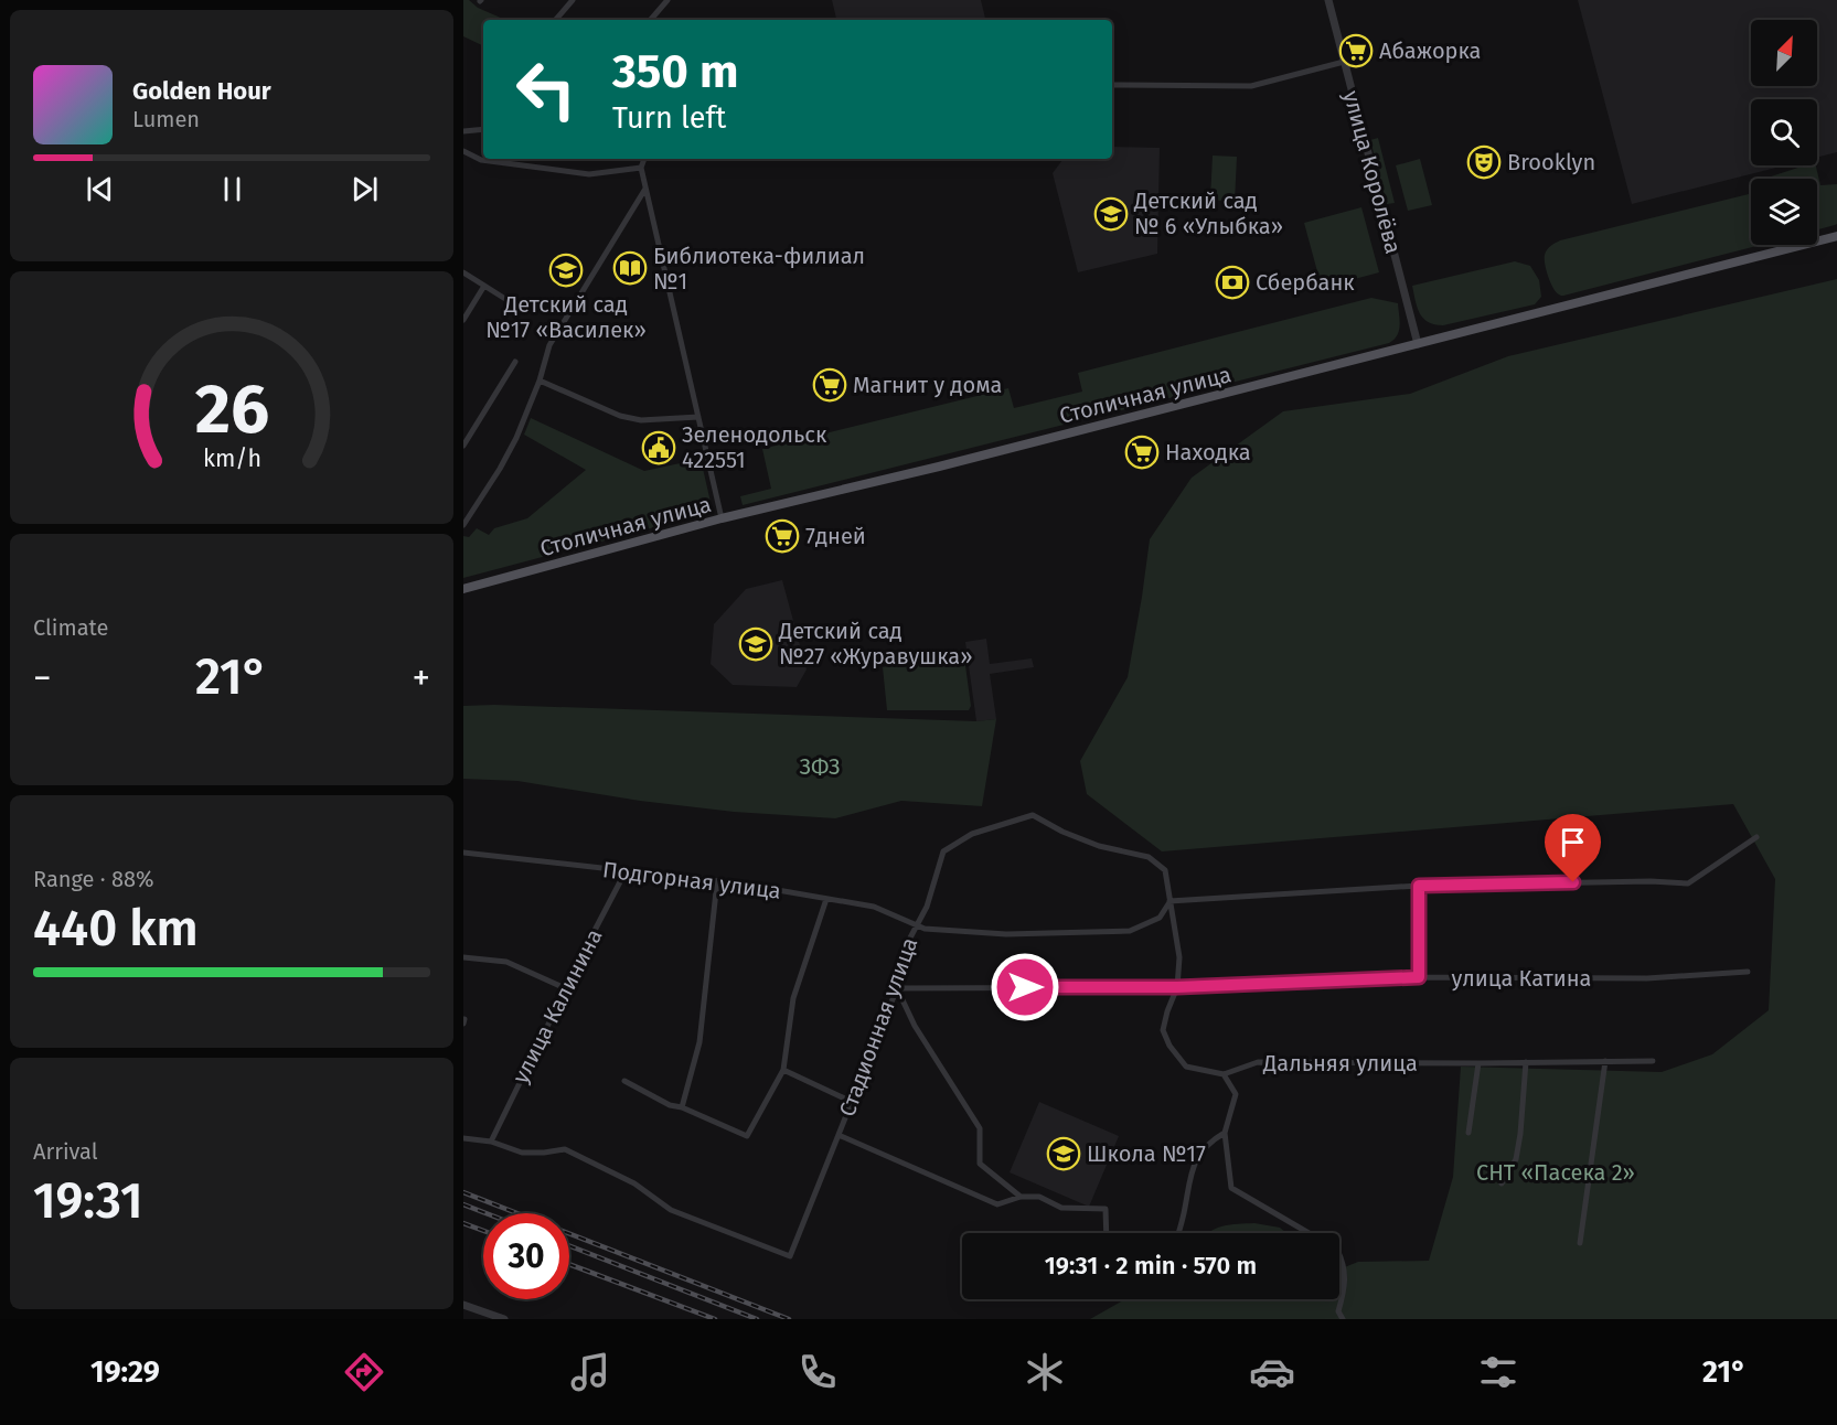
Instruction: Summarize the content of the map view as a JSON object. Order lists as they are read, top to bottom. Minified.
{"streets":{"main road":["Столичная улица"],"street":["улица Королёва","Подгорная улица","улица Катина","улица Калинина","Стадионная улица","Дальняя улица"]},"crossings":[["улица Королёва","Столичная улица"],["Подгорная улица","улица Калинина"],["Подгорная улица","Стадионная улица"],["улица Катина","Стадионная улица"],["улица Калинина","Стадионная улица"]],"parks":["ЗФЗ","СНТ «Пасека 2»"],"places":{"supermarket":["Абажорка","Магнит у дома","Находка","7дней"],"theatre":["Brooklyn"],"school or university":["Детский сад № 6 «Улыбка»","Детский сад №17 «Василек»","Детский сад №27 «Журавушка»","Школа №17"],"library":["Библиотека-филиал №1"],"bank":["Сбербанк"],"public building":["Зеленодольск 422551"]},"north":"top right","page":{"turn":["350 m","Turn left"],"song":["Golden Hour","Lumen"],"tile":["Climate",["Range · 88%","440 km"],["Arrival","19:31"]],"heat":["−","21°","+"],"limit":"30","trip":"19:31 · 2 min · 570 m","tabs":["19:29","21°"],"gauge":["26","km/h"]}}
